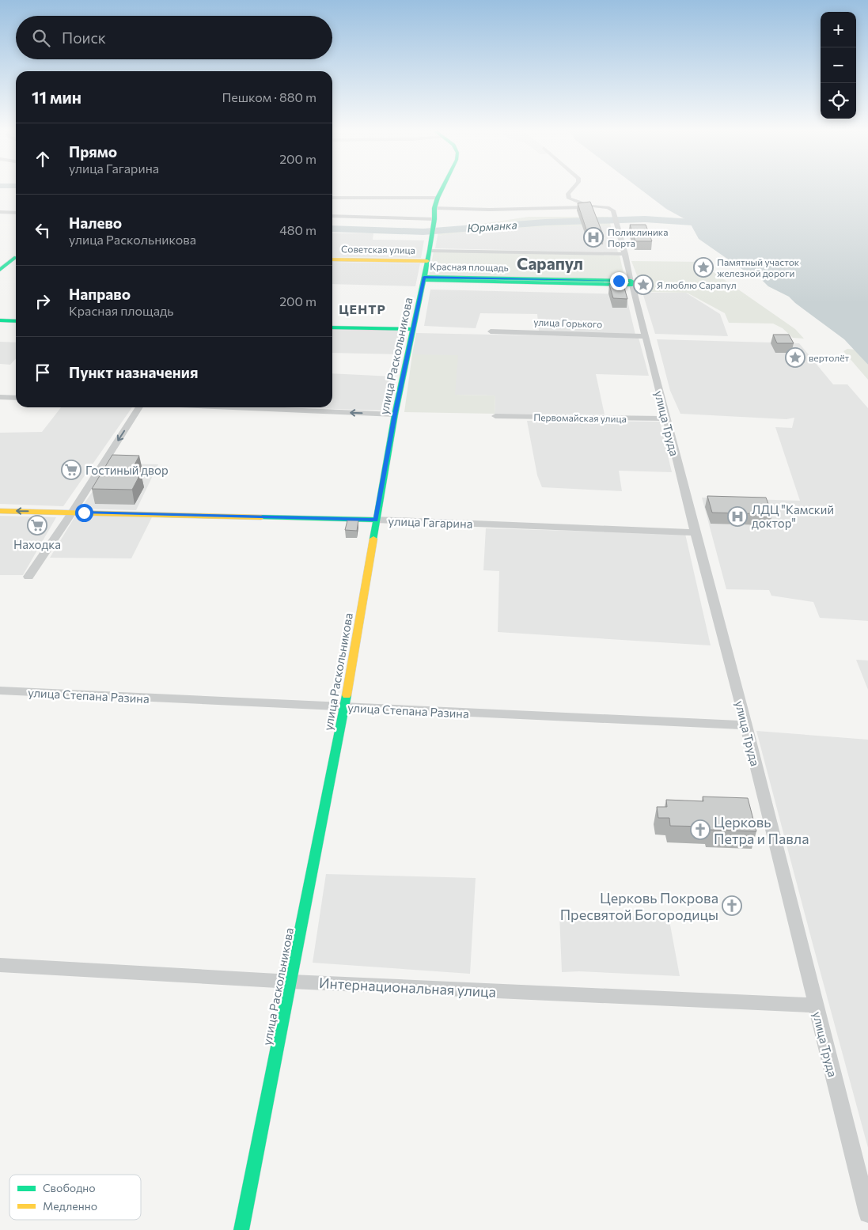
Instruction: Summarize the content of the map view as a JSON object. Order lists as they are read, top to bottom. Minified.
{"streets":{"main road":["Советская улица","Красная площадь","улица Раскольникова","улица Гагарина"],"street":["улица Горького","Первомайская улица","улица Труда","улица Степана Разина","Интернациональная улица"]},"crossings":[["Советская улица","улица Раскольникова"],["Красная площадь","улица Раскольникова"],["Красная площадь","улица Труда"],["улица Горького","улица Труда"],["улица Раскольникова","улица Гагарина"],["улица Раскольникова","улица Степана Разина"],["улица Раскольникова","Интернациональная улица"],["Первомайская улица","улица Труда"],["улица Труда","улица Гагарина"],["улица Труда","улица Степана Разина"],["улица Труда","Интернациональная улица"]],"districts":["Сарапул","ЦЕНТР"],"water":["Юрманка"],"places":{"hospital":["Поликлиника Порта","ЛДЦ \"Камский доктор\""],"place":["Памятный участок железной дороги","Я люблю Сарапул","вертолёт"],"supermarket":["Гостиный двор","Находка"],"church":["Церковь Петра и Павла","Церковь Покрова Пресвятой Богородицы"]},"legend":["Свободно","Медленно"],"page":{"map_buttons":["+","−"],"search":"Поиск","heading":["11 мин","Пешком · 880 m"],"list":[["Прямо","улица Гагарина","200 m"],["Налево","улица Раскольникова","480 m"],["Направо","Красная площадь","200 m"],"Пункт назначения"]}}
